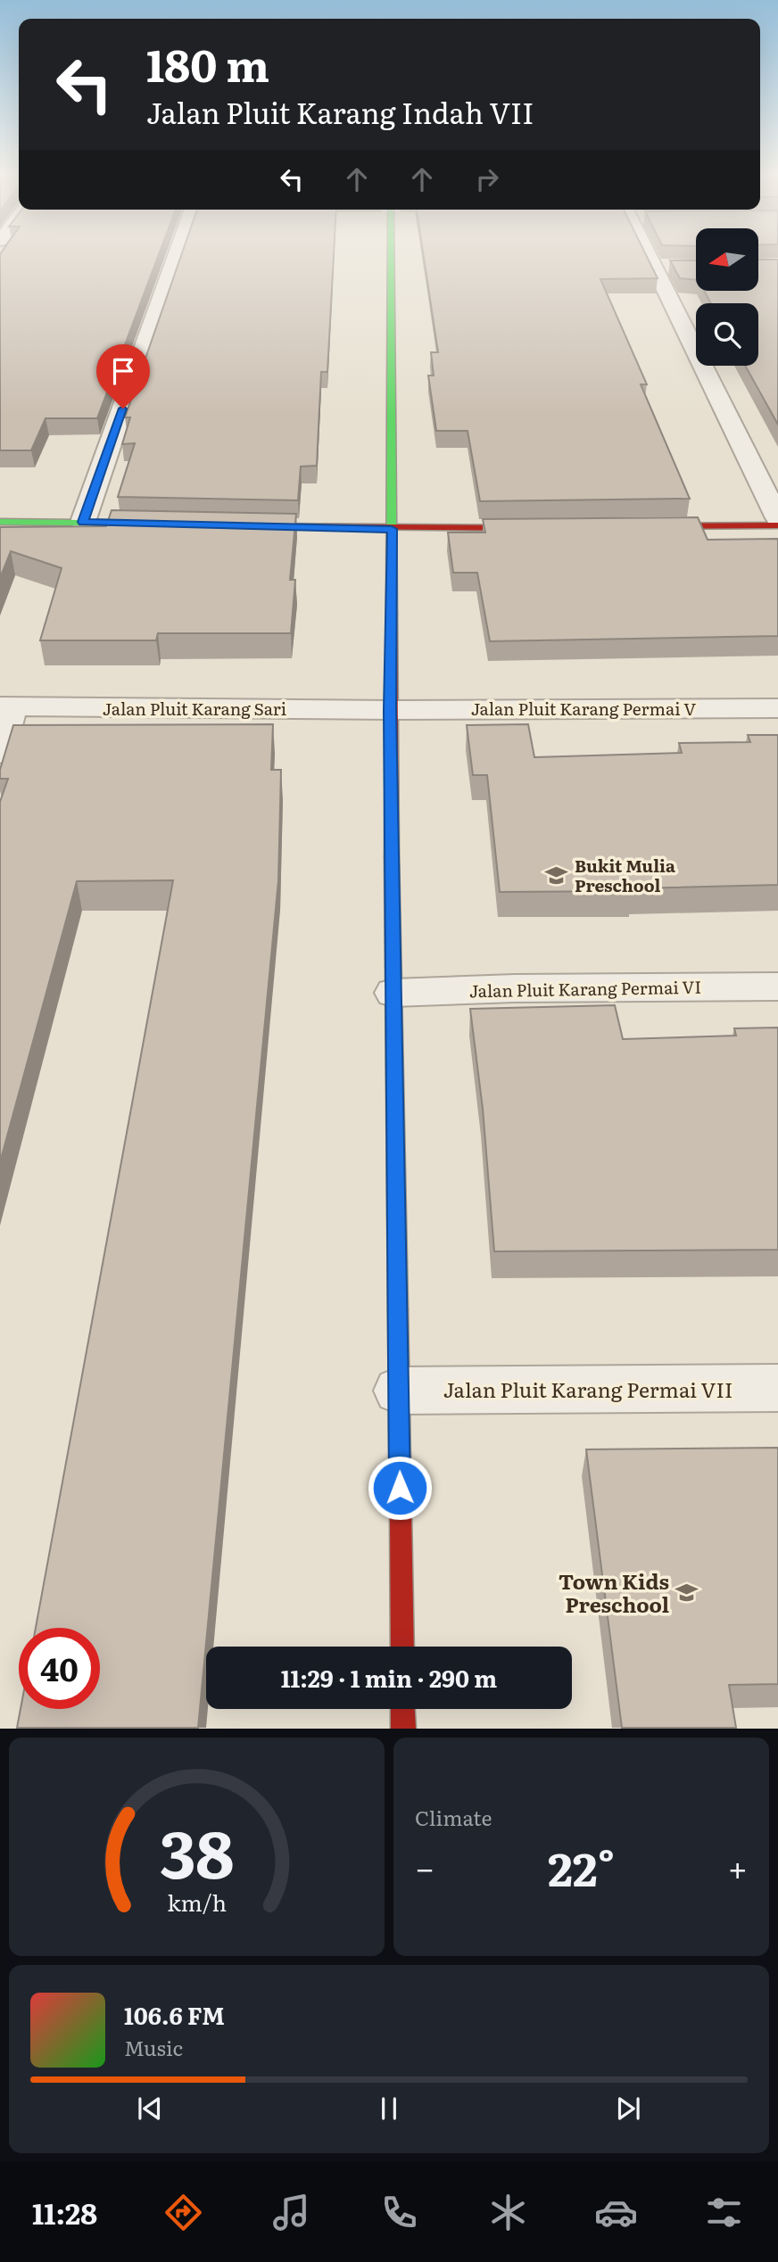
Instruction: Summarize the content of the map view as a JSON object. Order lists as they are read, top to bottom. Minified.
{"streets":{"street":["Jalan Pluit Karang Sari","Jalan Pluit Karang Permai V","Jalan Pluit Karang Permai VI","Jalan Pluit Karang Permai VII"]},"crossings":[["Jalan Pluit Karang Sari","Jalan Pluit Karang Permai V"]],"places":{"school or university":["Bukit Mulia Preschool","Town Kids Preschool"]},"north":"left","page":{"turn":["180 m","Jalan Pluit Karang Indah VII"],"limit":"40","trip":"11:29 · 1 min · 290 m","tile":"Climate","heat":["−","22°","+"],"song":["106.6 FM","Music"],"tabs":"11:28","gauge":["38","km/h"]}}
